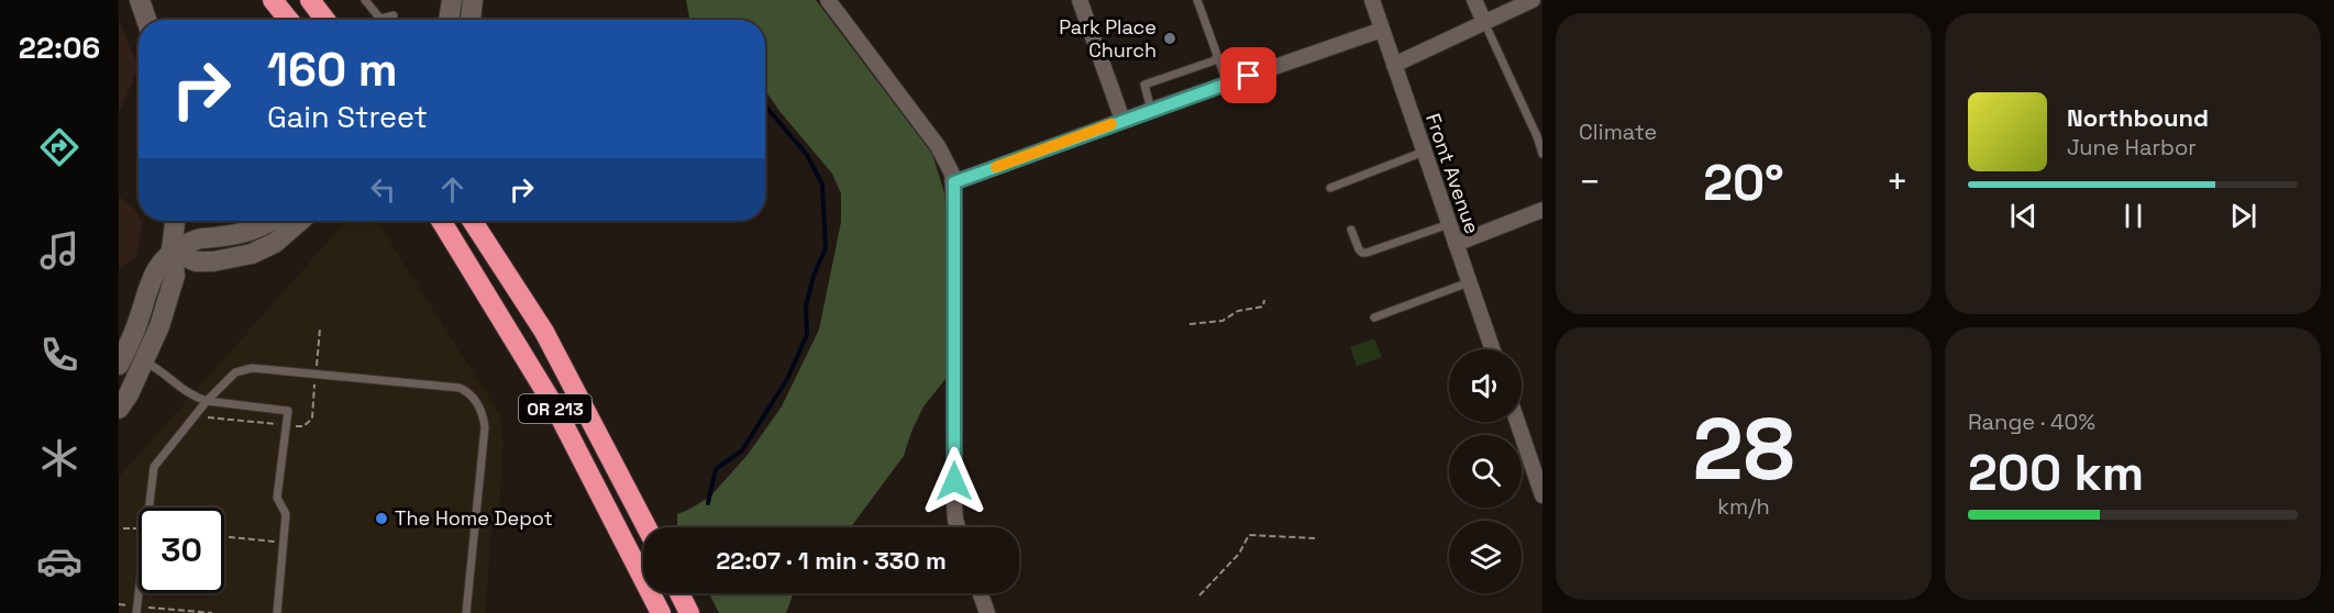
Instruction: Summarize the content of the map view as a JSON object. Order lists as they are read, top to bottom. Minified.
{"streets":{"highway":["OR 213"],"street":["Front Avenue"]},"places":["Park Place Church","The Home Depot"],"page":{"tabs":"22:06","tile":["Climate",["28","km/h"],["Range · 40%","200 km"]],"turn":["160 m","Gain Street"],"song":["Northbound","June Harbor"],"heat":["−","20°","+"],"limit":"30","trip":"22:07 · 1 min · 330 m"}}
